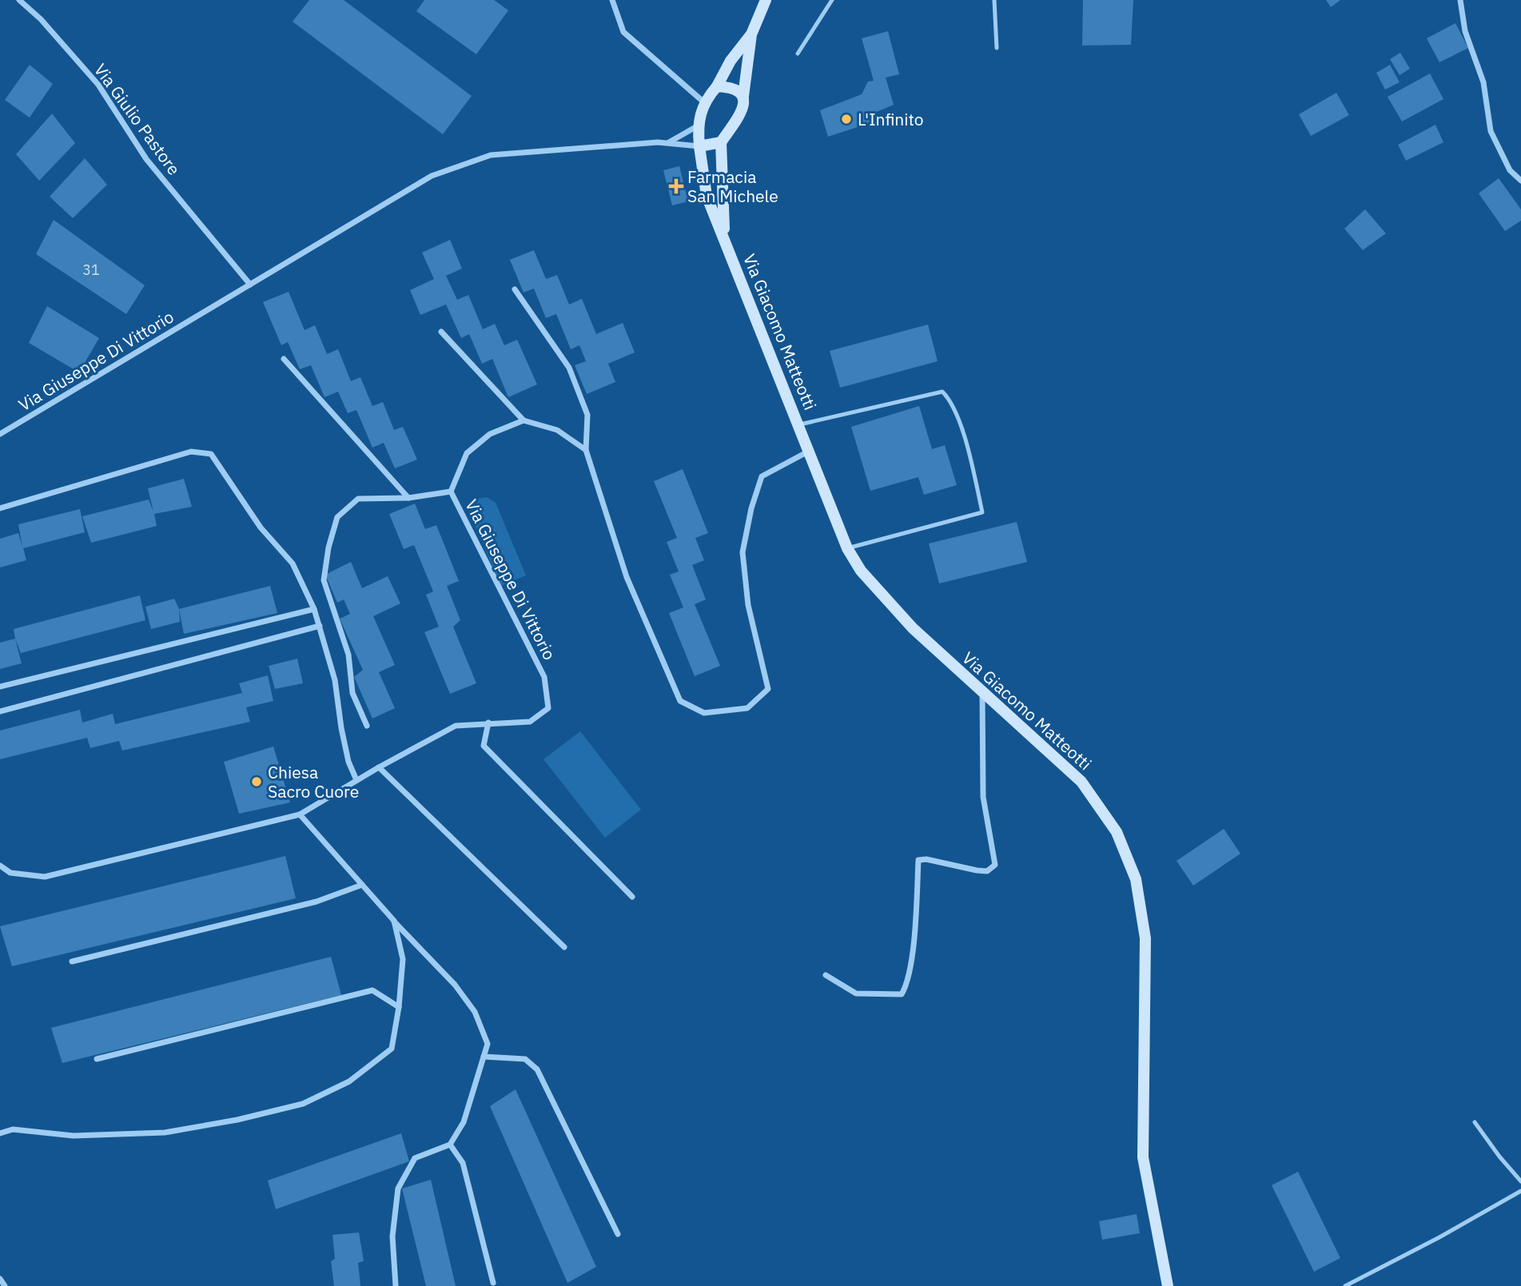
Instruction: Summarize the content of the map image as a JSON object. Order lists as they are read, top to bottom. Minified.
{"streets":{"street":["Via Giulio Pastore","Via Giacomo Matteotti","Via Giuseppe Di Vittorio"]},"crossings":[["Via Giulio Pastore","Via Giuseppe Di Vittorio"],["Via Giacomo Matteotti","Via Giuseppe Di Vittorio"]],"places":{"other":["L'Infinito","Chiesa Sacro Cuore"],"health":["Farmacia San Michele"]},"house_numbers":["31"]}
